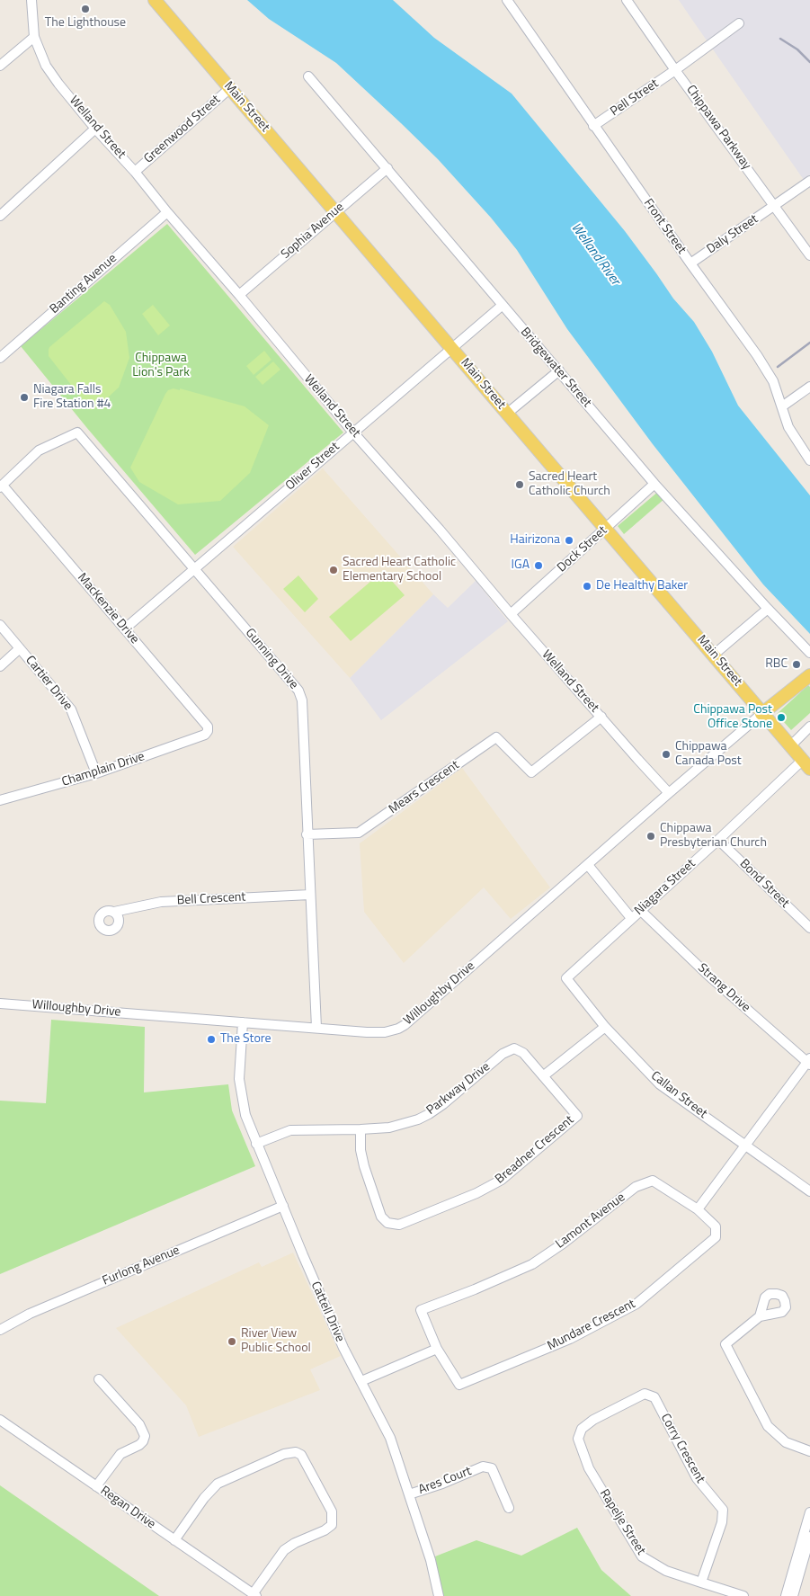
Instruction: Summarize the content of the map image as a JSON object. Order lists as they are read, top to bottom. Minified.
{"streets":{"main road":["Main Street"],"street":["Pell Street","Welland Street","Chippawa Parkway","Greenwood Street","Front Street","Sophia Avenue","Daly Street","Banting Avenue","Bridgewater Street","Oliver Street","Dock Street","MacKenzie Drive","Gunning Drive","Cartier Drive","Champlain Drive","Mears Crescent","Bond Street","Niagara Street","Bell Crescent","Strang Drive","Willoughby Drive","Parkway Drive","Callan Street","Breadner Crescent","Lamont Avenue","Furlong Avenue","Cattell Drive","Mundare Crescent","Corry Crescent","Ares Court","Regan Drive","Rapelje Street"]},"crossings":[["Pell Street","Chippawa Parkway"],["Pell Street","Front Street"],["Main Street","Greenwood Street"],["Main Street","Sophia Avenue"],["Main Street","Oliver Street"],["Main Street","Dock Street"],["Main Street","Niagara Street"],["Main Street","Willoughby Drive"],["Welland Street","Greenwood Street"],["Welland Street","Sophia Avenue"],["Welland Street","Banting Avenue"],["Welland Street","Oliver Street"],["Welland Street","Dock Street"],["Welland Street","Mears Crescent"],["Welland Street","Willoughby Drive"],["Chippawa Parkway","Daly Street"],["Front Street","Daly Street"],["Sophia Avenue","Bridgewater Street"],["Bridgewater Street","Oliver Street"],["Bridgewater Street","Dock Street"],["Oliver Street","MacKenzie Drive"],["Oliver Street","Gunning Drive"],["MacKenzie Drive","Gunning Drive"],["MacKenzie Drive","Champlain Drive"],["Gunning Drive","Mears Crescent"],["Gunning Drive","Bell Crescent"],["Gunning Drive","Willoughby Drive"],["Cartier Drive","Champlain Drive"],["Bond Street","Niagara Street"],["Niagara Street","Strang Drive"],["Niagara Street","Callan Street"],["Willoughby Drive","Cattell Drive"],["Parkway Drive","Breadner Crescent"],["Parkway Drive","Cattell Drive"],["Lamont Avenue","Mundare Crescent"],["Furlong Avenue","Cattell Drive"],["Cattell Drive","Ares Court"],["Corry Crescent","Rapelje Street"]],"water":["Welland River"],"parks":["Chippawa Lion's Park"],"places":["The Lighthouse","Niagara Falls Fire Station #4","Sacred Heart Catholic Church","Hairizona","IGA","Sacred Heart Catholic Elementary School","De Healthy Baker","RBC","Chippawa Post Office Stone","Chippawa Canada Post","Chippawa Presbyterian Church","The Store","River View Public School"]}
